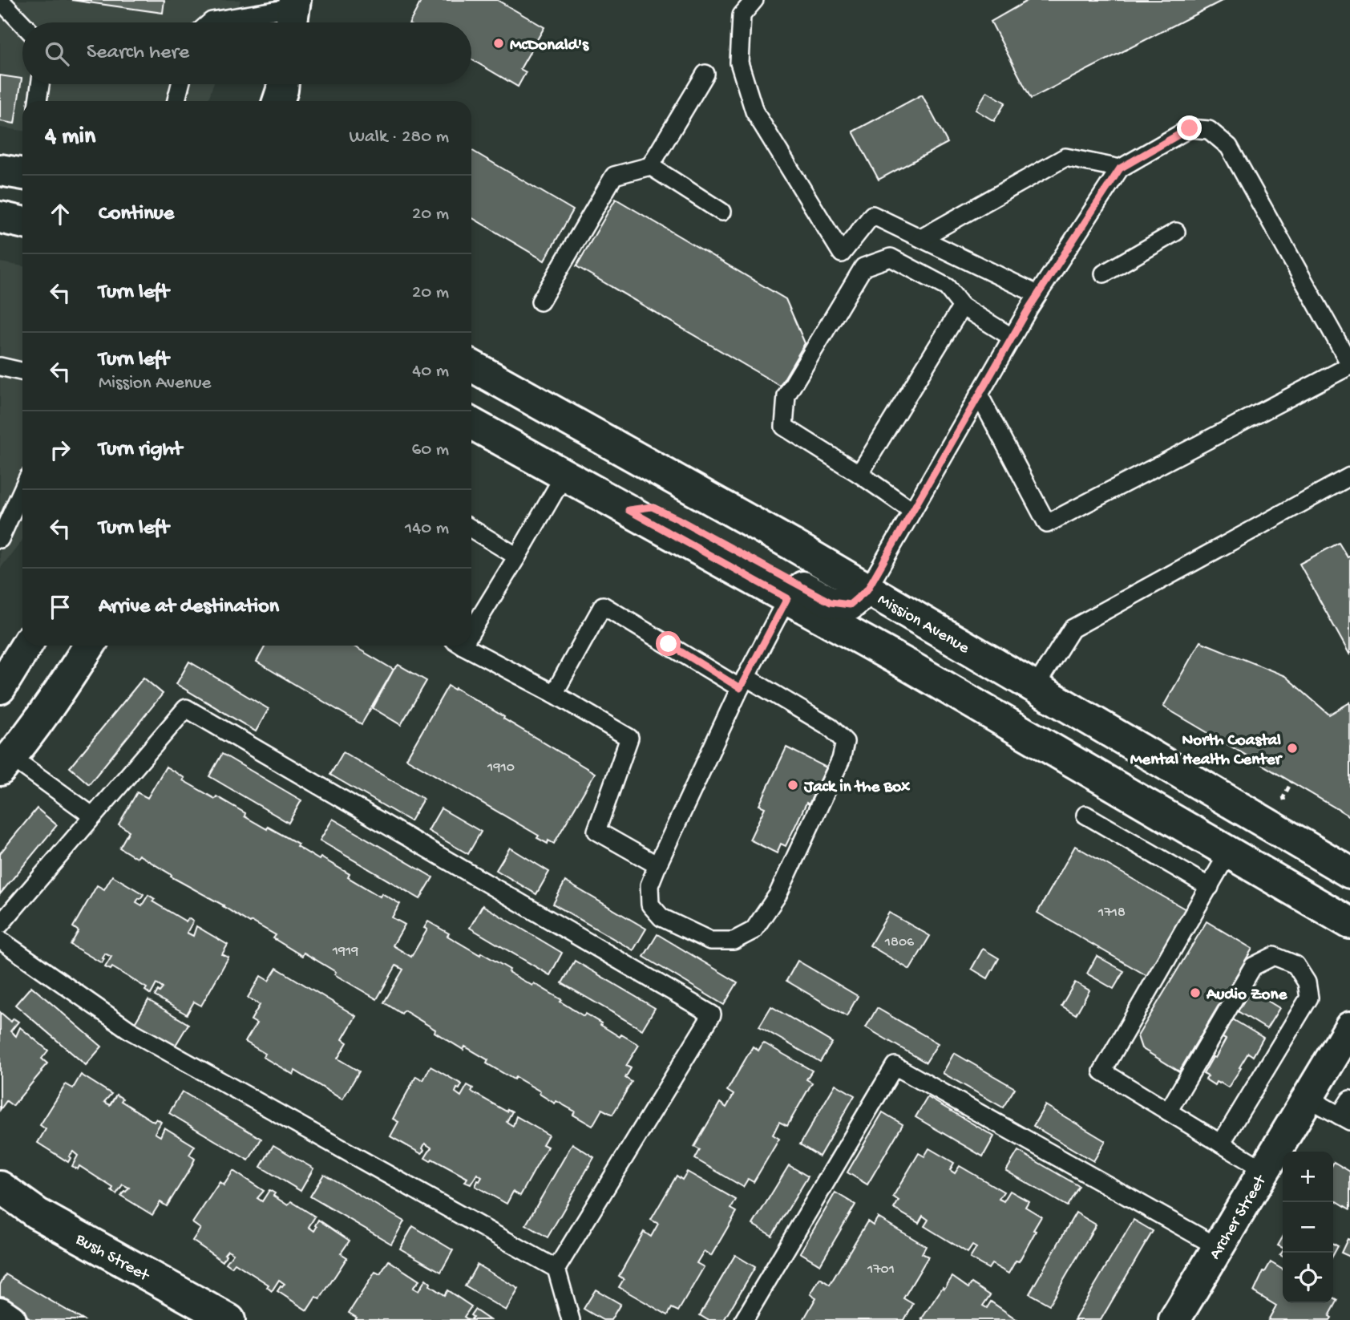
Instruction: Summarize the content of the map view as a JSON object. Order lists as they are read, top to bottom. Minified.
{"streets":{"main road":["Mission Avenue","Archer Street","Bush Street"]},"places":["McDonald's","North Coastal Mental Health Center","Jack in the Box","Audio Zone"],"house_numbers":["1910","1718","1806","1919","1701"],"page":{"search":"Search here","heading":["4 min","Walk · 280 m"],"list":[["Continue","20 m"],["Turn left","20 m"],["Turn left","Mission Avenue","40 m"],["Turn right","60 m"],["Turn left","140 m"],"Arrive at destination"],"map_buttons":["+","−"]}}
